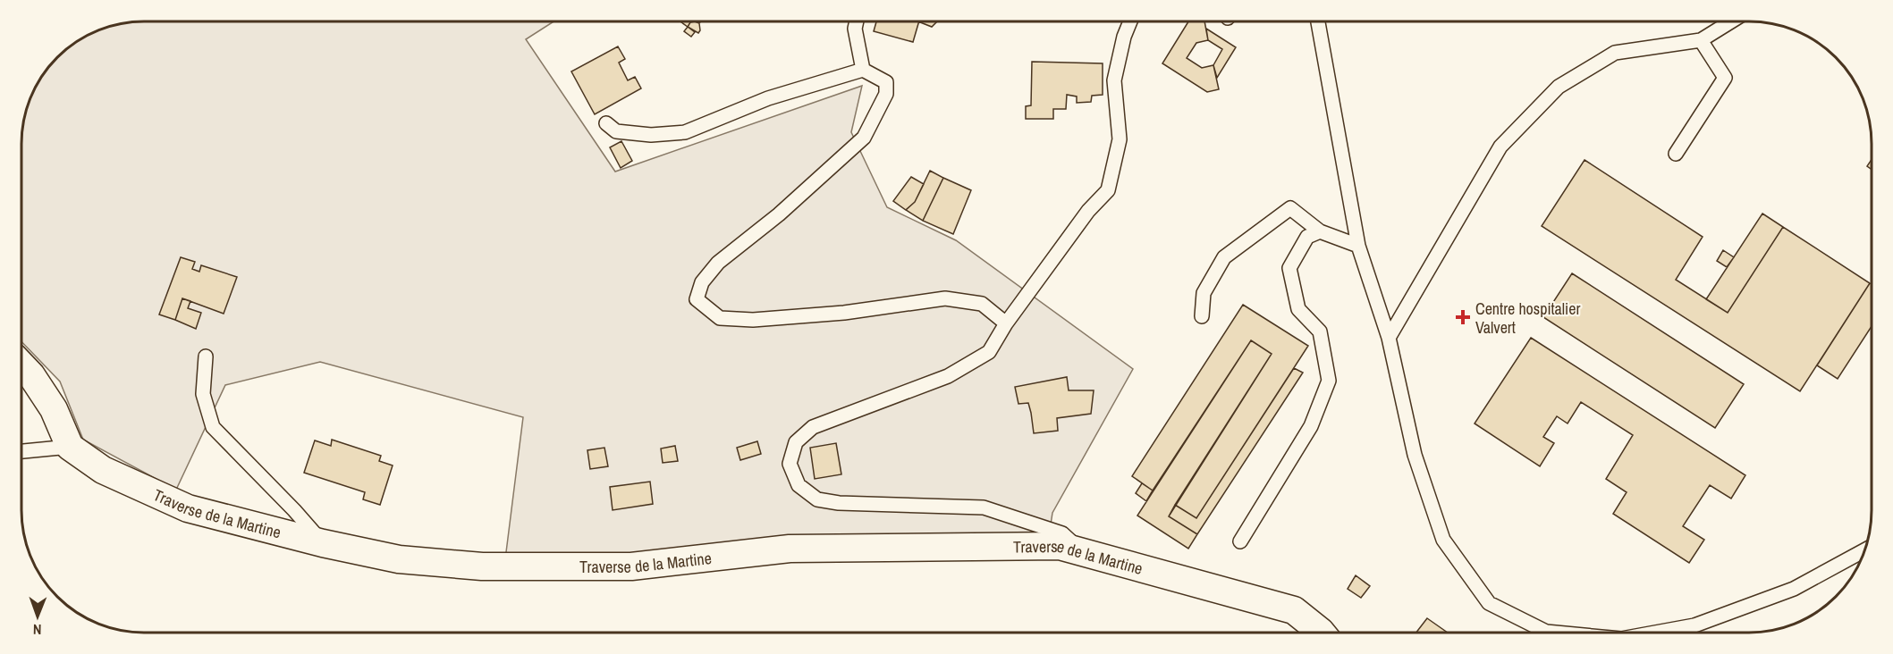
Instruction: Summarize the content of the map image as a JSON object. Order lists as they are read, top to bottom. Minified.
{"streets":{"street":["Traverse de la Martine"]},"places":{"health":["Centre hospitalier Valvert"]},"north":"bottom"}
